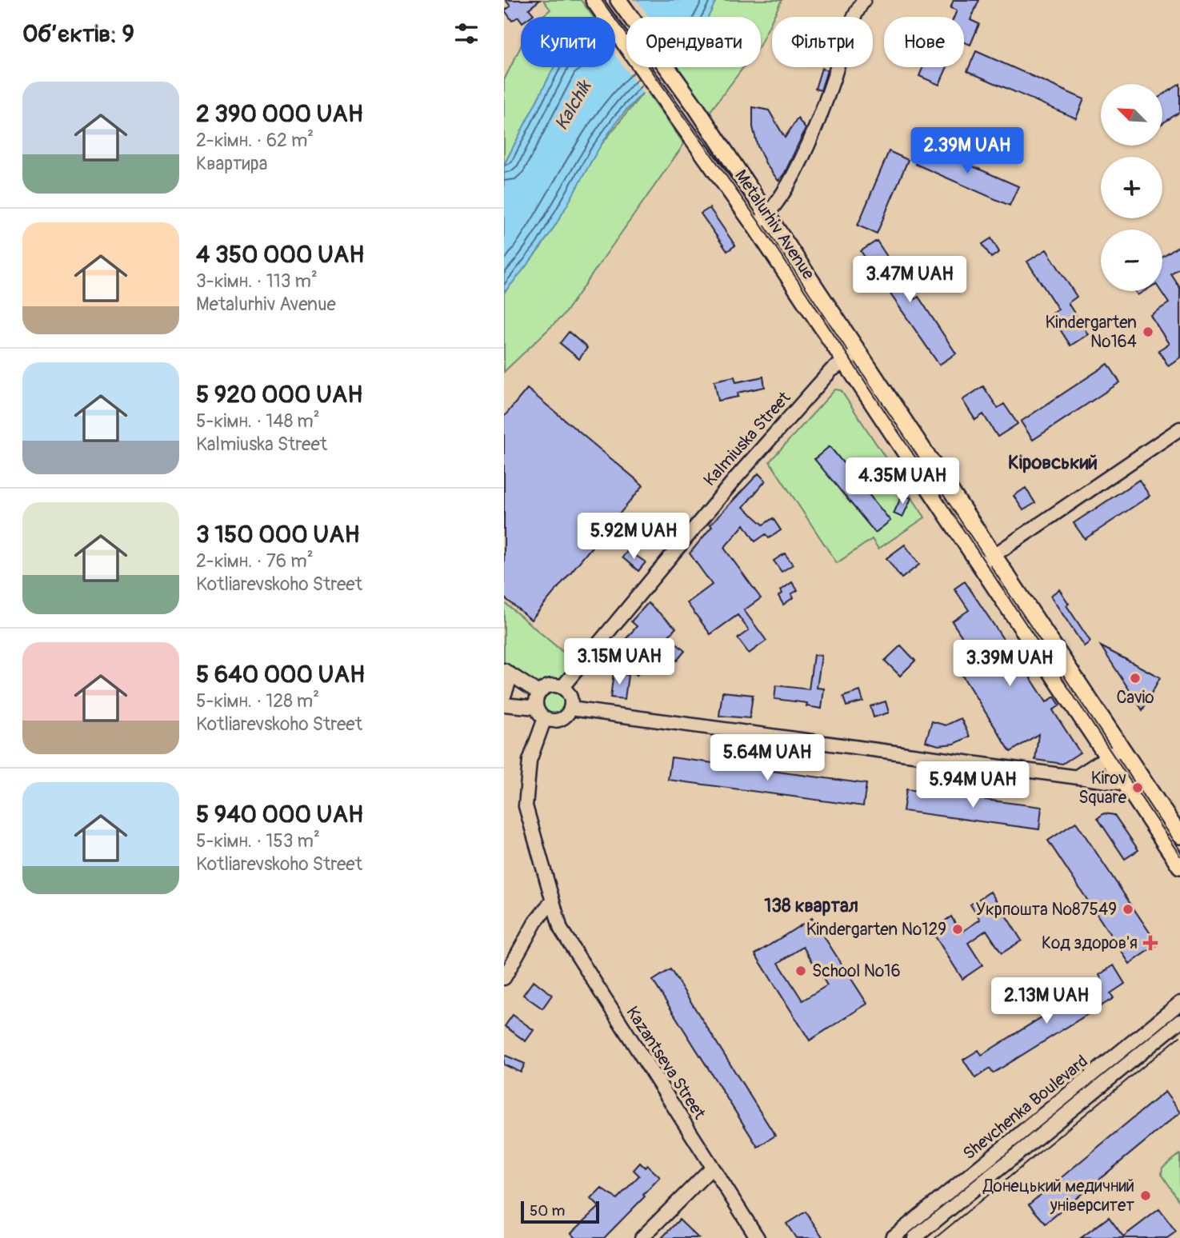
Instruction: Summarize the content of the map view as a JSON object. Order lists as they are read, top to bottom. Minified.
{"streets":{"main road":["Metalurhiv Avenue"],"street":["Kalmiuska Street","Kazantseva Street","Shevchenka Boulevard"]},"crossings":[["Metalurhiv Avenue","Kalmiuska Street"]],"districts":["Кіровський","138 квартал"],"water":["Kalchik"],"places":{"other":["Kindergarten №164","Cavio","Kirov Square","Укрпошта №87549","Kindergarten №129","School №16","Донецький медичний університет"],"health":["Код здоров'я"]},"scale_bar":"50 m","north":"top left","page":{"heading":"Об’єктів: 9","chip":["Купити","Орендувати","Фільтри","Нове"],"list":[{"name":"2 390 000 UAH","note":"2-кімн. · 62 m² · Квартира"},{"name":"4 350 000 UAH","note":"3-кімн. · 113 m² · Metalurhiv Avenue"},{"name":"5 920 000 UAH","note":"5-кімн. · 148 m² · Kalmiuska Street"},{"name":"3 150 000 UAH","note":"2-кімн. · 76 m² · Kotliarevskoho Street"},{"name":"5 640 000 UAH","note":"5-кімн. · 128 m² · Kotliarevskoho Street"},{"name":"5 940 000 UAH","note":"5-кімн. · 153 m² · Kotliarevskoho Street"}],"map_buttons":["+","−"],"price":["2.39M UAH","3.47M UAH","4.35M UAH","5.92M UAH","3.15M UAH","3.39M UAH","5.64M UAH","5.94M UAH","2.13M UAH"],"scale":"50 m"}}
